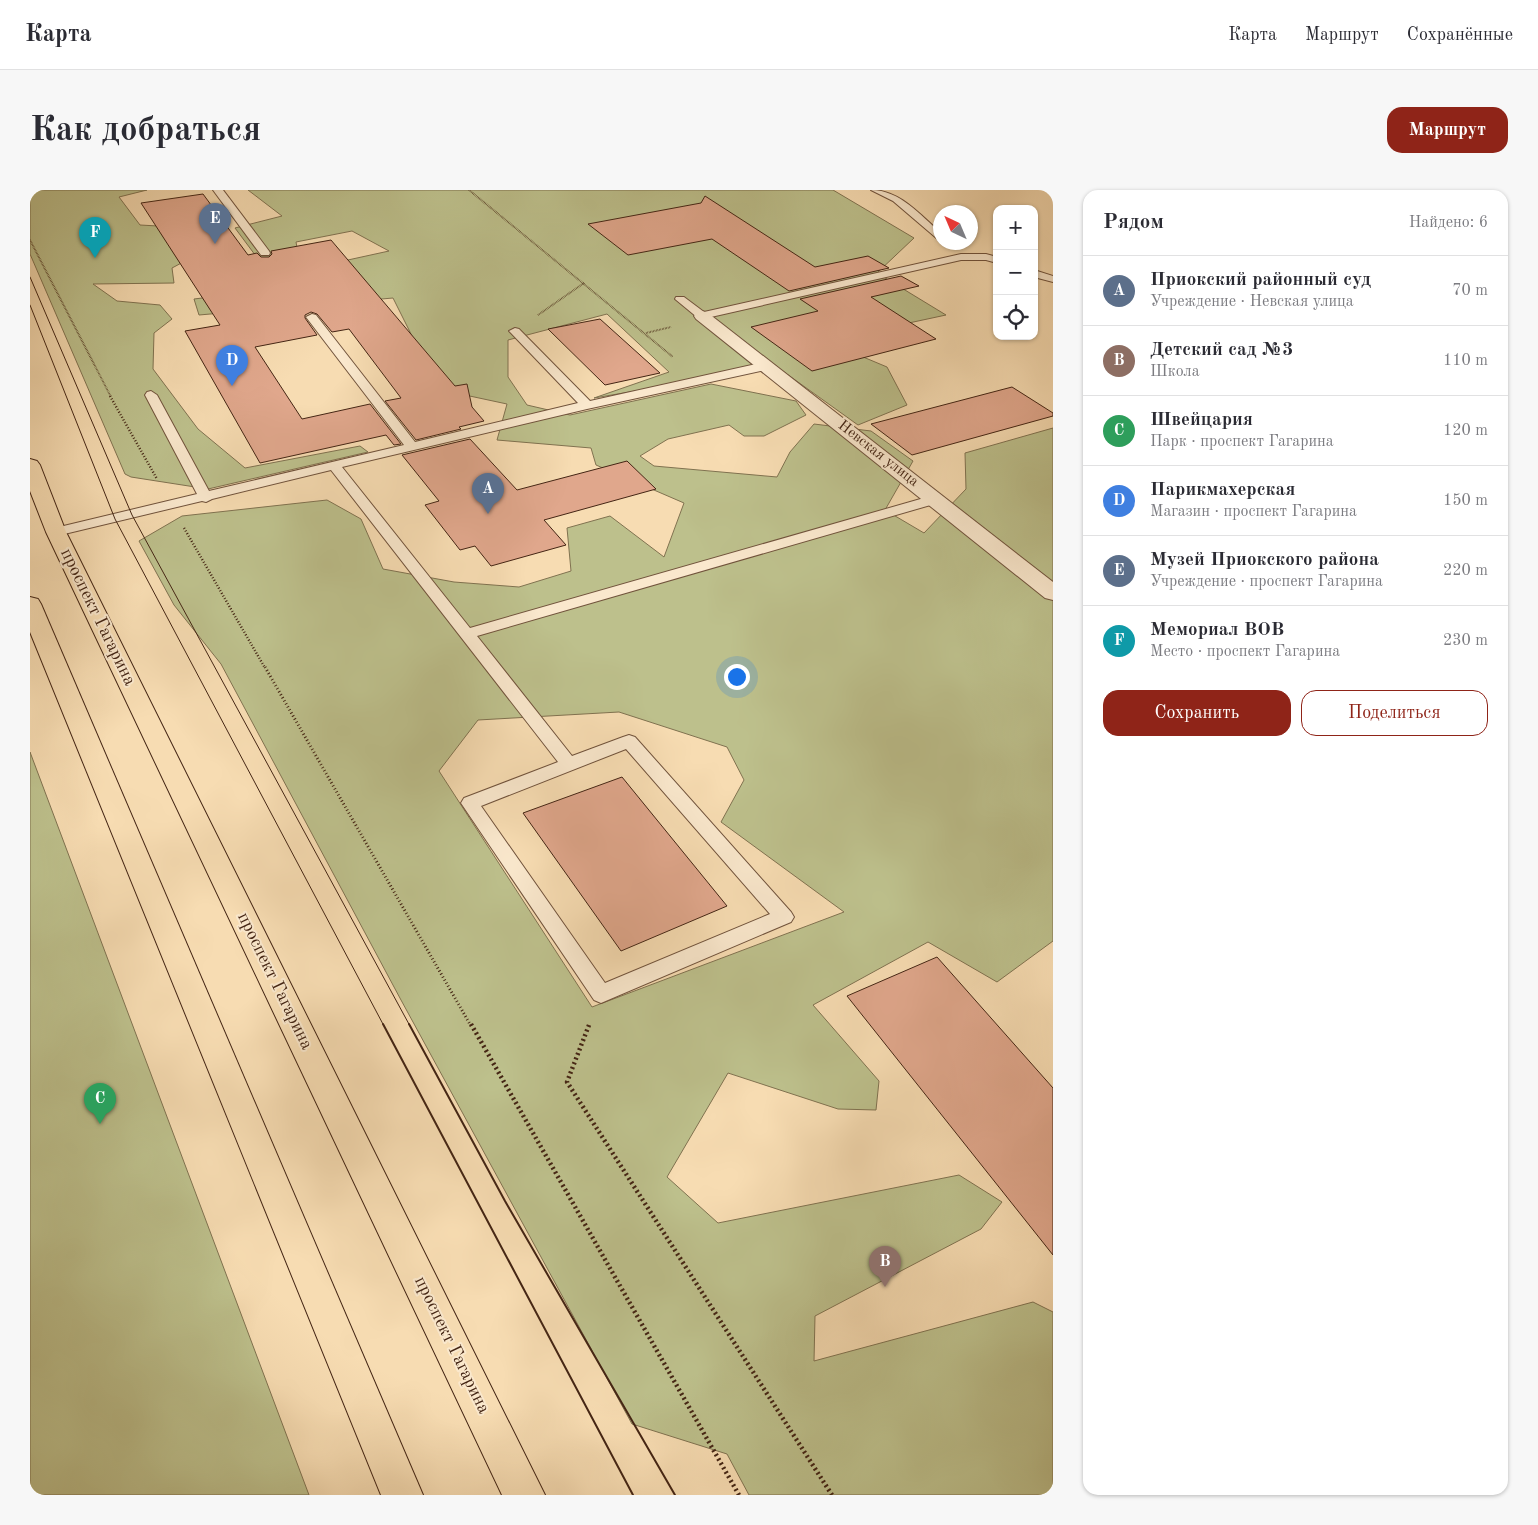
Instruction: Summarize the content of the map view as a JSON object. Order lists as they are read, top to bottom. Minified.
{"streets":{"main road":["проспект Гагарина"],"street":["Невская улица"]},"north":"top left","page":{"header":"Карта","nav":["Карта","Маршрут","Сохранённые"],"buttons":["Маршрут",["Сохранить","Поделиться"]],"title":"Как добраться","heading":["Рядом","Найдено: 6"],"pins":["E","F","D","A","C","B"],"map_buttons":["+","−"],"list":[{"mark":"A","name":"Приокский районный суд","note":"Учреждение · Невская улица","value":"70 m"},{"mark":"B","name":"Детский сад №3","note":"Школа","value":"110 m"},{"mark":"C","name":"Швейцария","note":"Парк · проспект Гагарина","value":"120 m"},{"mark":"D","name":"Парикмахерская","note":"Магазин · проспект Гагарина","value":"150 m"},{"mark":"E","name":"Музей Приокского района","note":"Учреждение · проспект Гагарина","value":"220 m"},{"mark":"F","name":"Мемориал ВОВ","note":"Место · проспект Гагарина","value":"230 m"}]}}
